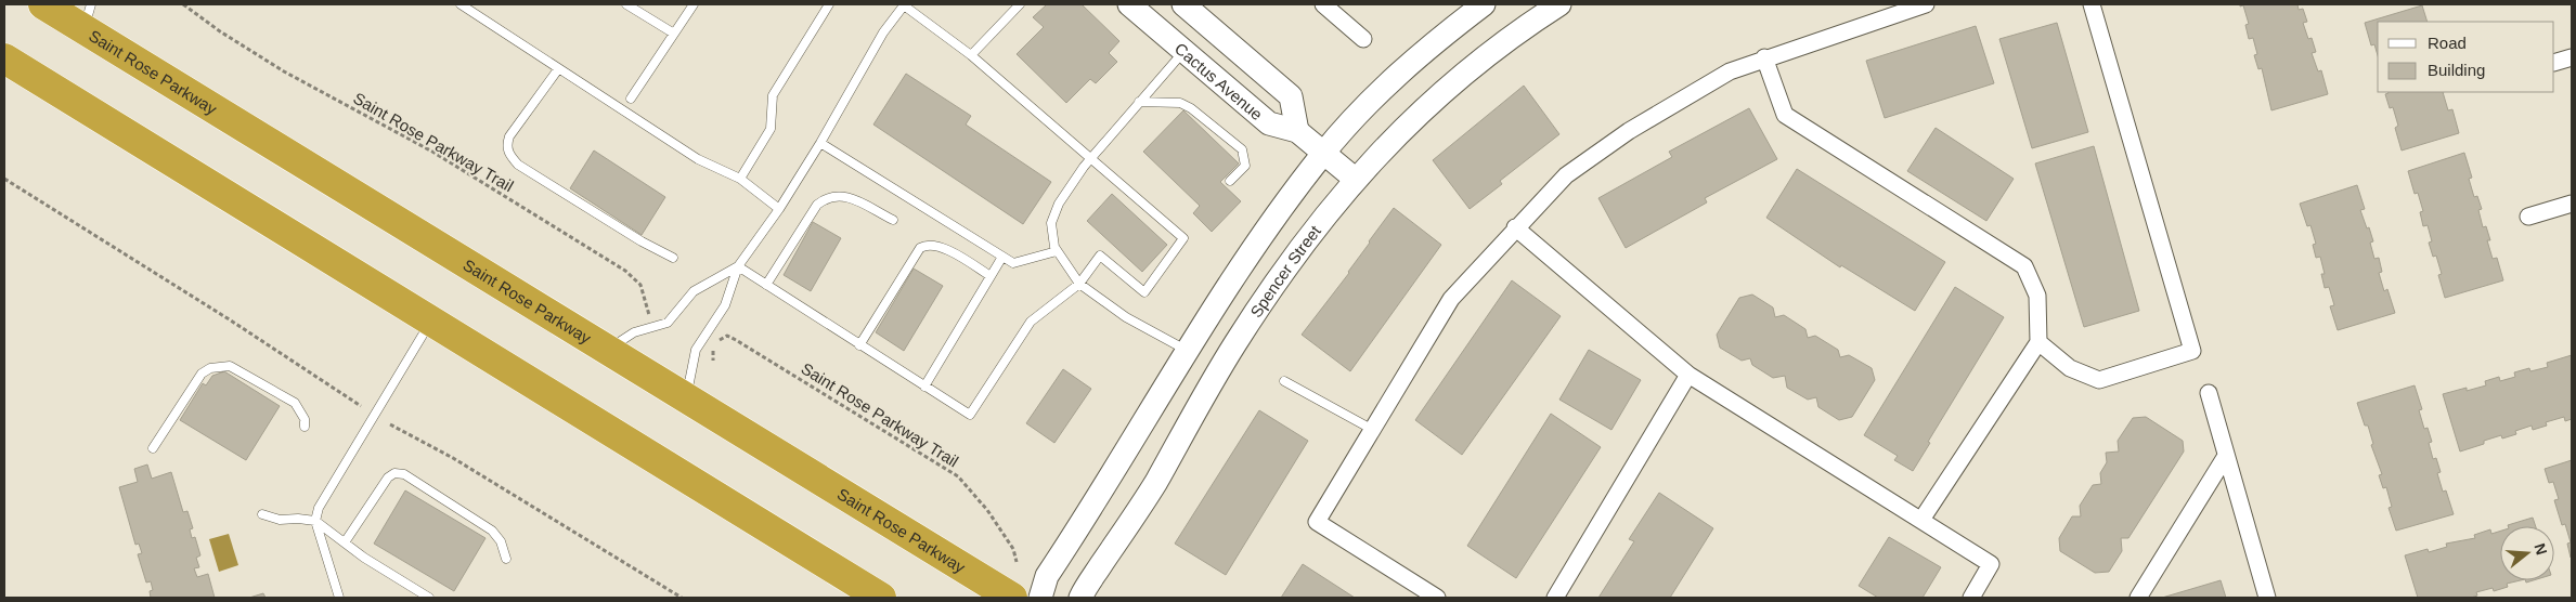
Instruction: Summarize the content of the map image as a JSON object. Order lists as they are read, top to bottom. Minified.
{"streets":{"highway":["Saint Rose Parkway"],"main road":["Cactus Avenue","Spencer Street"],"path":["Saint Rose Parkway Trail"]},"crossings":[["Cactus Avenue","Spencer Street"]],"legend":["Road","Building"],"north":"right"}
